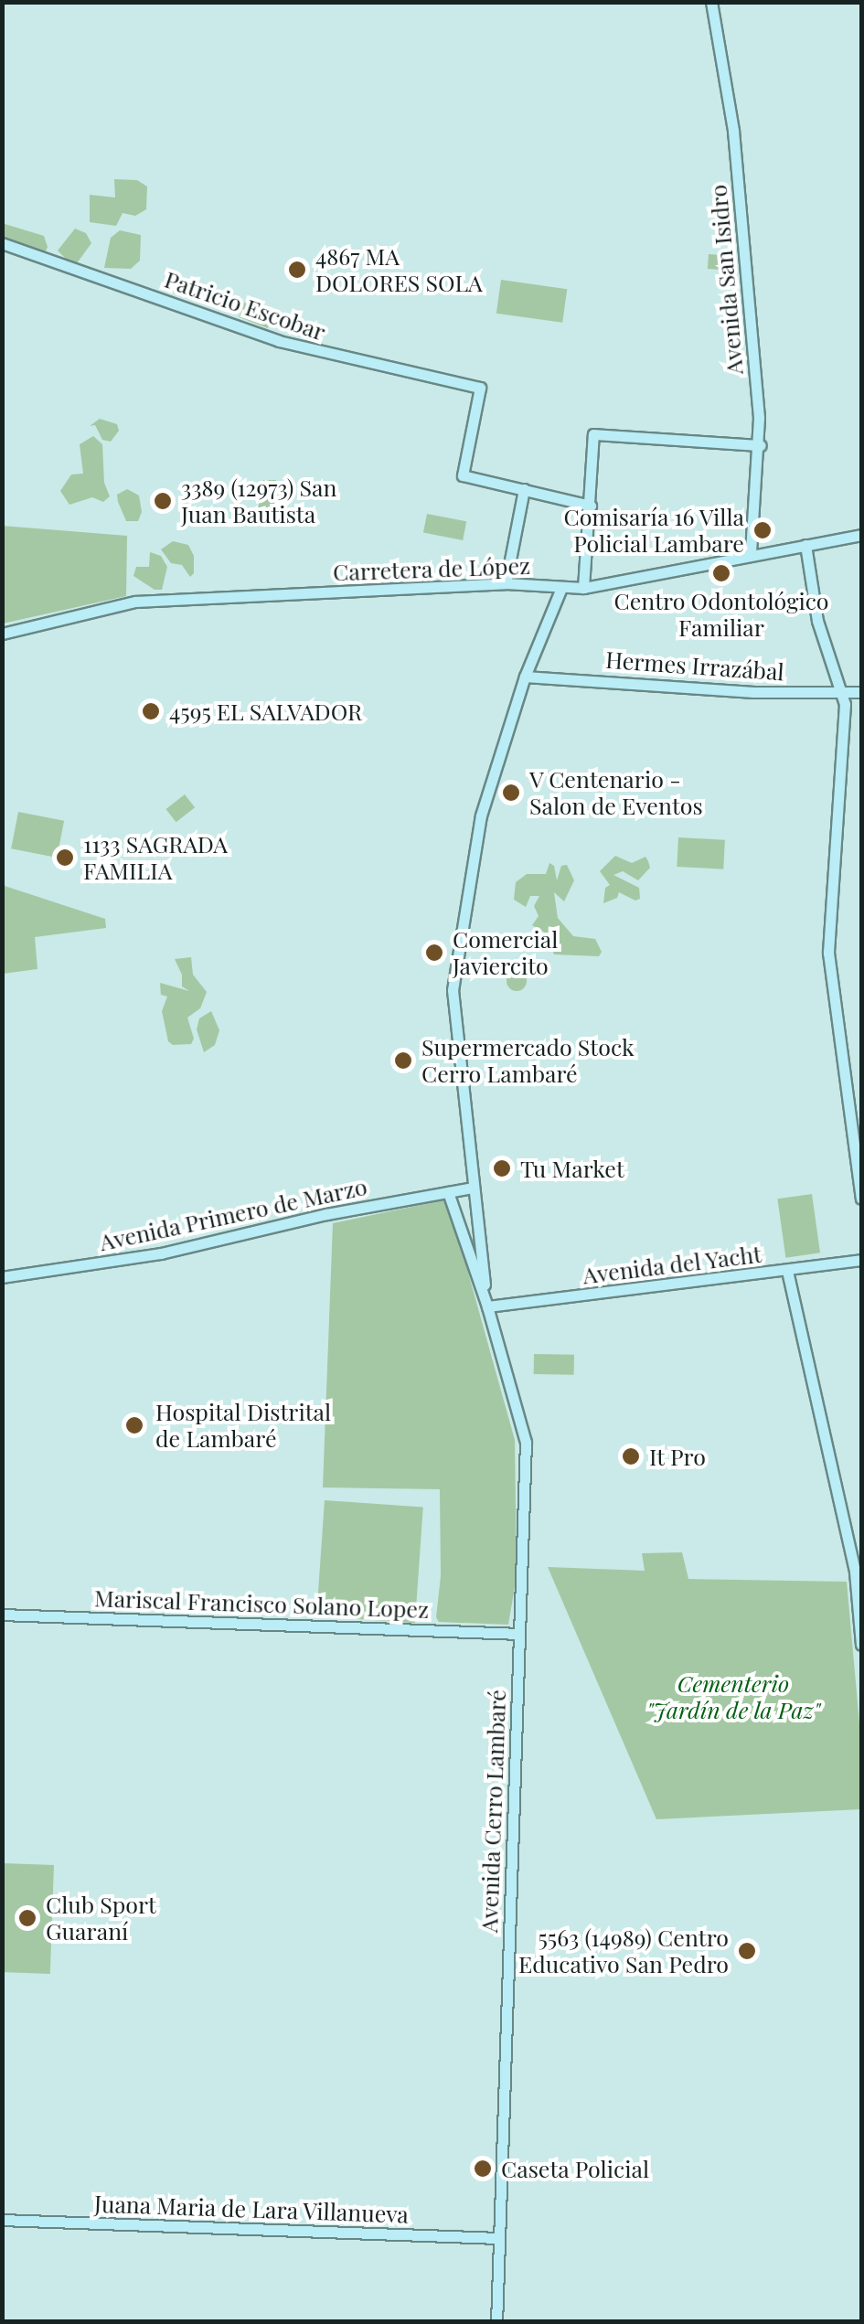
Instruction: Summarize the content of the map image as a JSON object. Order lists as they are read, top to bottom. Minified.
{"streets":{"street":["Avenida San Isidro","Patricio Escobar","Carretera de López","Hermes Irrazábal","Avenida Primero de Marzo","Avenida del Yacht","Mariscal Francisco Solano Lopez","Avenida Cerro Lambaré","Juana Maria de Lara Villanueva"]},"crossings":[["Avenida San Isidro","Carretera de López"],["Carretera de López","Avenida Cerro Lambaré"],["Hermes Irrazábal","Avenida Cerro Lambaré"],["Avenida Primero de Marzo","Avenida Cerro Lambaré"],["Avenida del Yacht","Avenida Cerro Lambaré"],["Mariscal Francisco Solano Lopez","Avenida Cerro Lambaré"],["Avenida Cerro Lambaré","Juana Maria de Lara Villanueva"]],"parks":["Cementerio \"Jardín de la Paz\""],"places":["4867 MA DOLORES SOLA","3389 (12973) San Juan Bautista","Comisaría 16 Villa Policial Lambare","Centro Odontológico Familiar","4595 EL SALVADOR","V Centenario - Salon de Eventos","1133 SAGRADA FAMILIA","Comercial Javiercito","Supermercado Stock Cerro Lambaré","Tu Market","Hospital Distrital de Lambaré","It Pro","Club Sport Guaraní","5563 (14989) Centro Educativo San Pedro","Caseta Policial"]}
